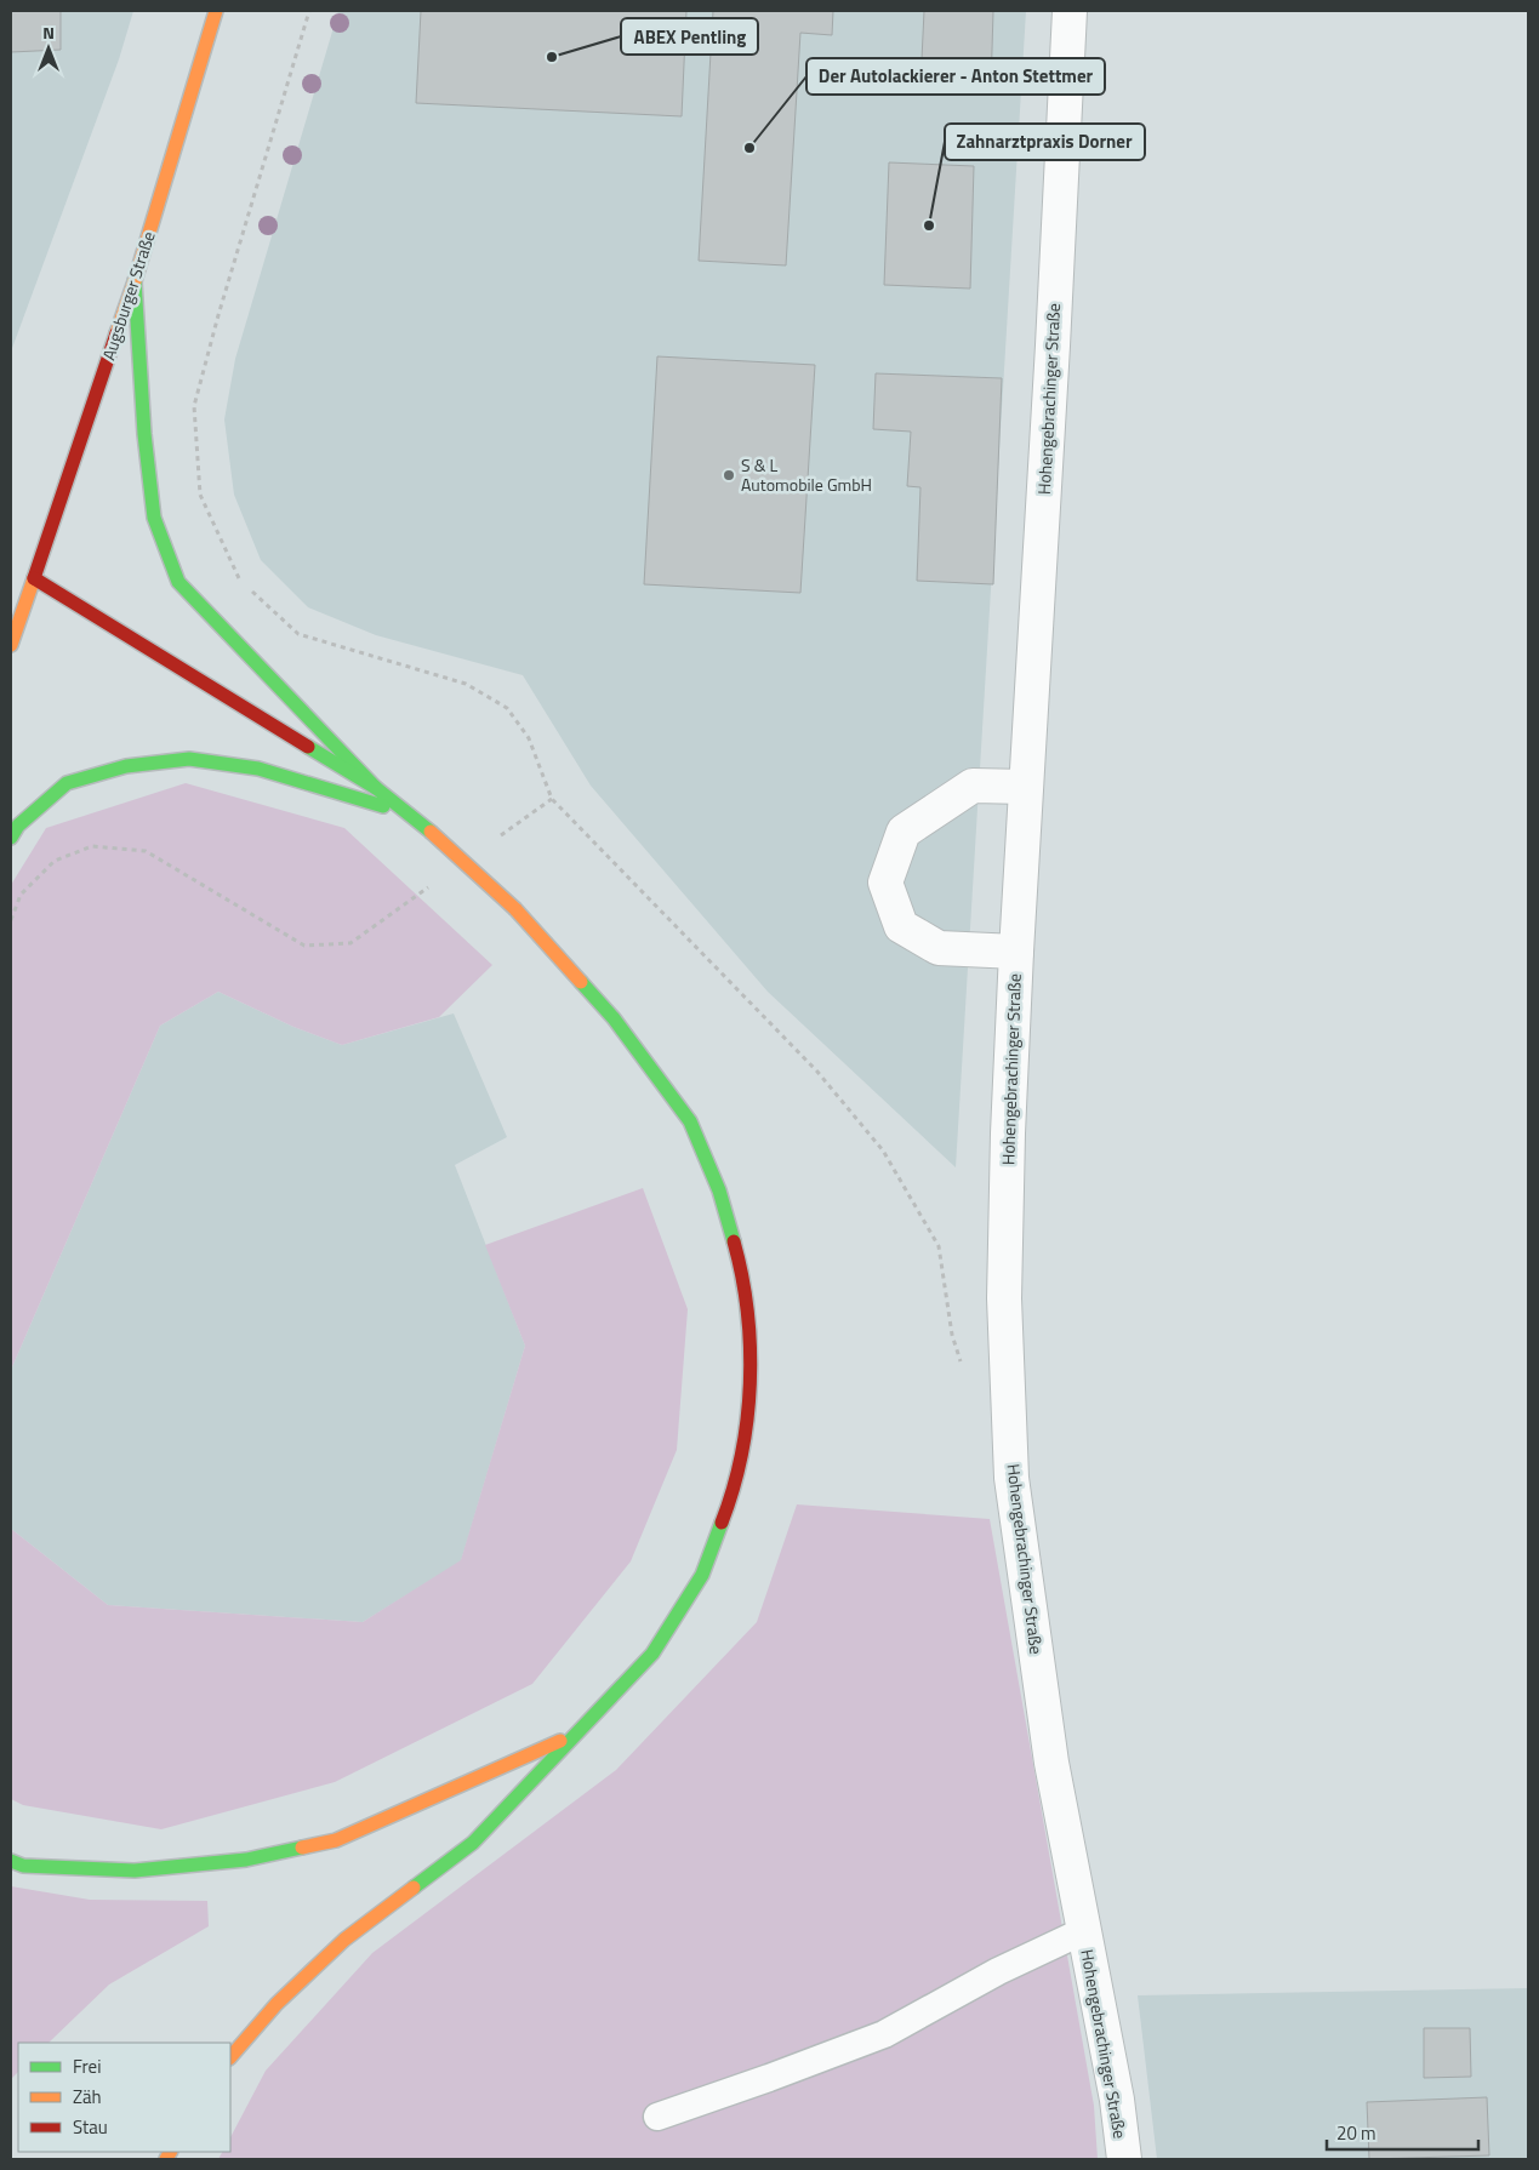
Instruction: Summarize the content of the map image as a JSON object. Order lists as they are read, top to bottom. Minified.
{"streets":{"main road":["Augsburger Straße"],"street":["Hohengebrachinger Straße"]},"places":["ABEX Pentling","Der Autolackierer - Anton Stettmer","Zahnarztpraxis Dorner","S & L Automobile GmbH"],"legend":["Frei","Zäh","Stau"],"scale_bar":"20 m","north":"top"}
